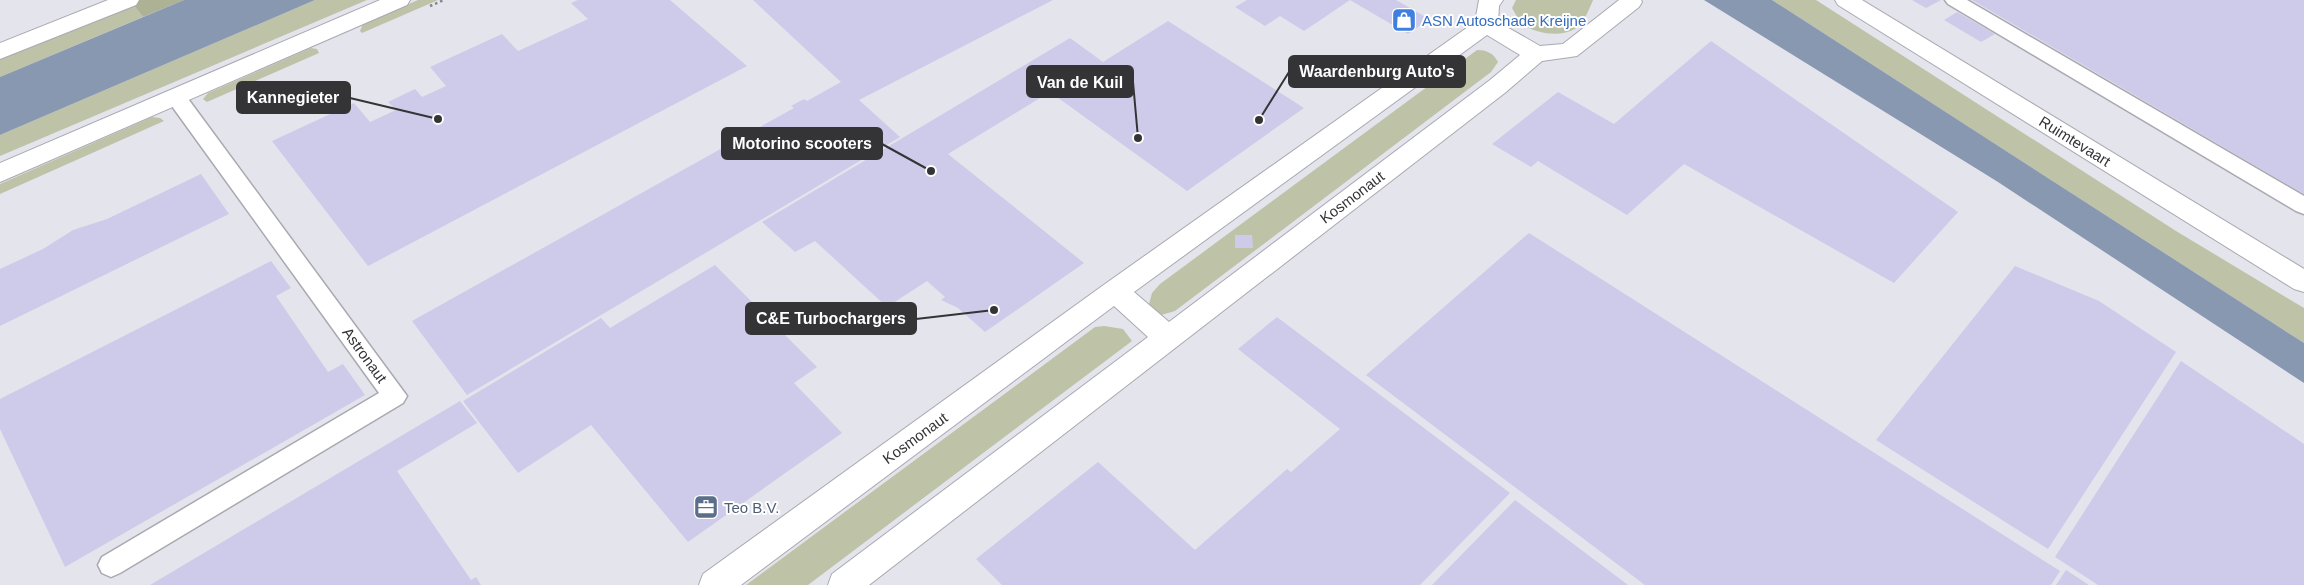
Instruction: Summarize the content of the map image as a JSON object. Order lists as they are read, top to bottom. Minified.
{"streets":{"street":["Ruimtevaart","Kosmonaut"],"lane":["Astronaut"]},"places":{"shop":["ASN Autoschade Kreijne"],"other":["Kannegieter","Waardenburg Auto's","Van de Kuil","Motorino scooters","C&E Turbochargers"],"office":["Teo B.V."]}}
